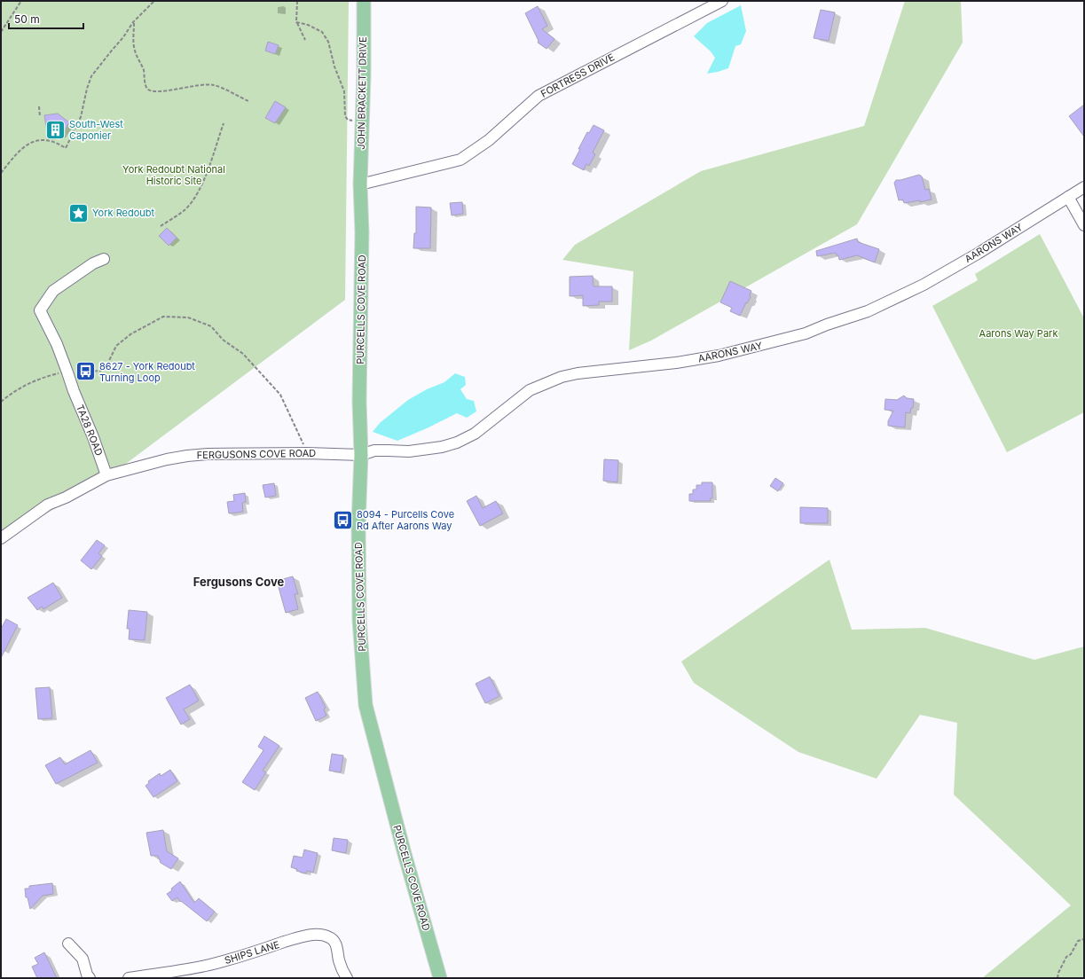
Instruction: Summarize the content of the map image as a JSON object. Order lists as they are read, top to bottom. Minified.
{"streets":{"main road":["JOHN BRACKETT DRIVE","PURCELLS COVE ROAD"],"street":["FORTRESS DRIVE","AARONS WAY","TA28 ROAD","FERGUSONS COVE ROAD","SHIPS LANE"]},"crossings":[["FORTRESS DRIVE","JOHN BRACKETT DRIVE"],["FORTRESS DRIVE","PURCELLS COVE ROAD"],["JOHN BRACKETT DRIVE","PURCELLS COVE ROAD"],["AARONS WAY","PURCELLS COVE ROAD"],["AARONS WAY","FERGUSONS COVE ROAD"],["PURCELLS COVE ROAD","FERGUSONS COVE ROAD"],["TA28 ROAD","FERGUSONS COVE ROAD"]],"districts":["Fergusons Cove"],"parks":["York Redoubt National Historic Site","Aarons Way Park"],"places":{"building":["South-West Caponier"],"place":["York Redoubt"],"bus stop":["8627 - York Redoubt Turning Loop","8094 - Purcells Cove Rd After Aarons Way"]},"scale_bar":"50 m"}
